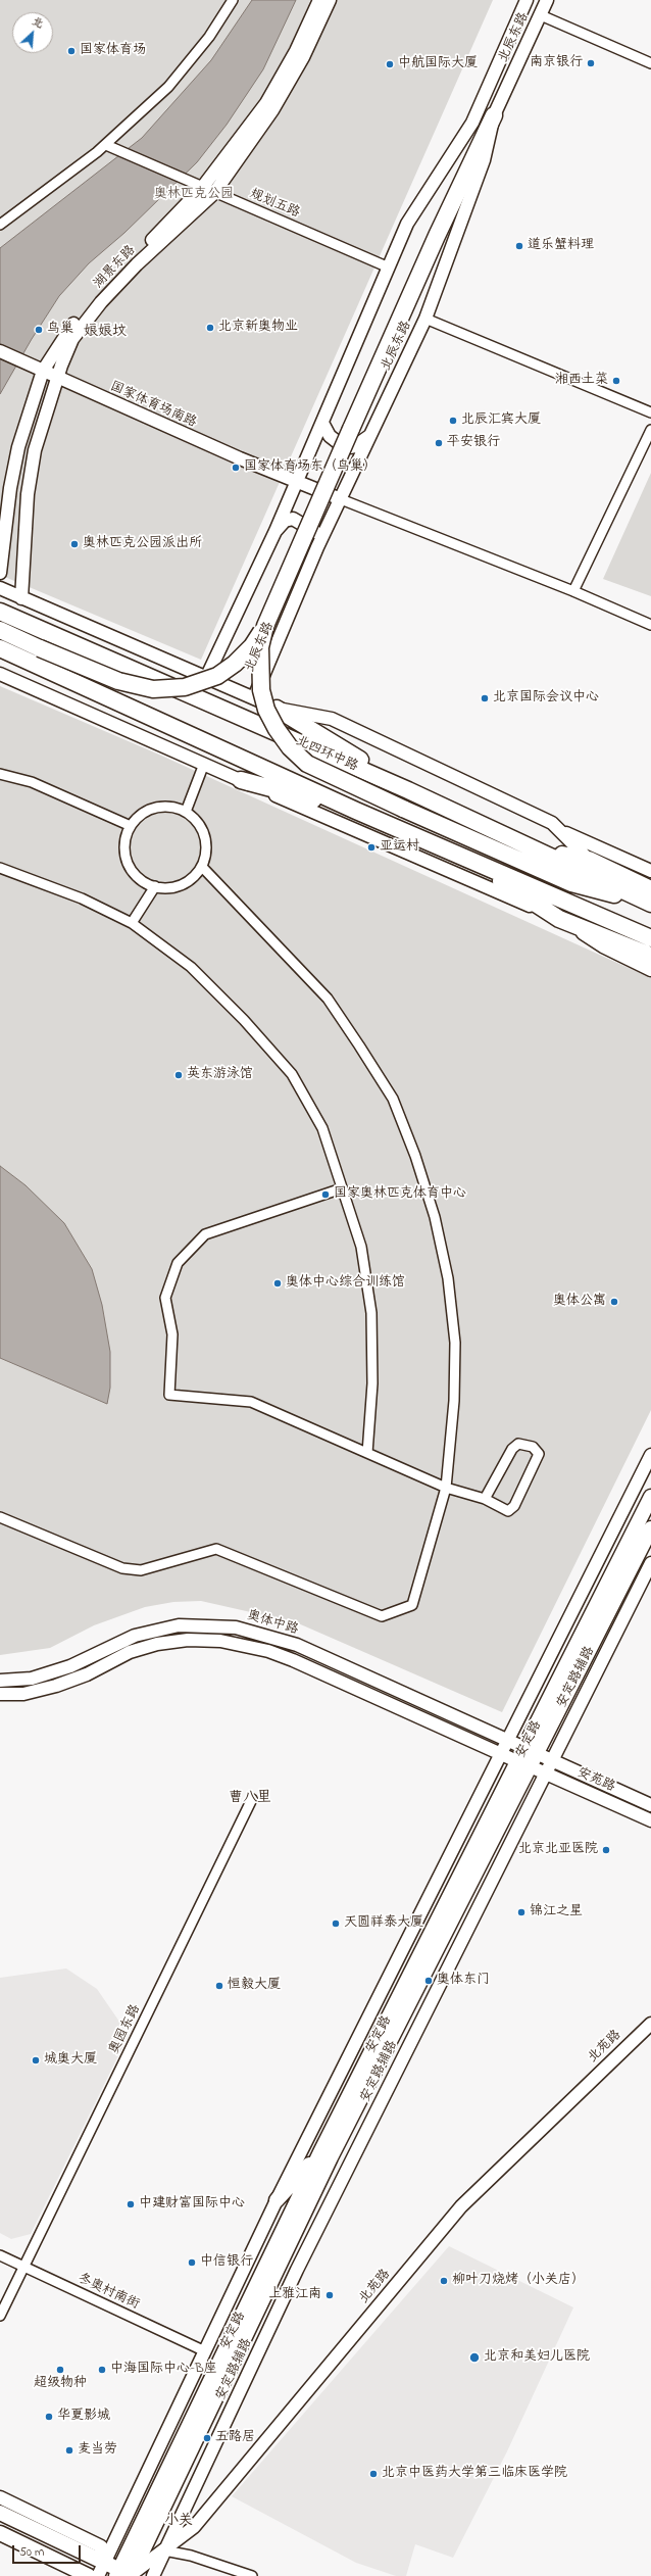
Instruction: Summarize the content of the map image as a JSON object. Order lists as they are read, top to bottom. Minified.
{"streets":{"highway":["北四环中路"],"main road":["安定路"],"street":["北辰东路","规划五路","湖景东路","国家体育场南路","奥体中路","安定路辅路","安苑路","奥园东路","北苑路","冬奥村南街"]},"crossings":[["北辰东路","规划五路"],["北辰东路","国家体育场南路"],["规划五路","湖景东路"],["湖景东路","国家体育场南路"],["奥体中路","安定路"],["奥体中路","安苑路"],["安定路辅路","安定路"],["安定路辅路","安苑路"],["安定路辅路","北苑路"],["安定路","安苑路"],["安定路","北苑路"],["安定路","冬奥村南街"],["奥园东路","冬奥村南街"]],"districts":["娘娘坟","曹八里","小关"],"parks":["奥林匹克公园"],"places":["国家体育场","南京银行","中航国际大厦","道乐蟹料理","北京新奥物业","鸟巢","湘西土菜","北辰汇宾大厦","平安银行","国家体育场东（鸟巢）","奥林匹克公园派出所","北京国际会议中心","亚运村","英东游泳馆","国家奥林匹克体育中心","奥体中心综合训练馆","奥体公寓","北京北亚医院","锦江之星","天圆祥泰大厦","奥体东门","恒毅大厦","城奥大厦","中建财富国际中心","中信银行","柳叶刀烧烤（小关店）","上雅江南","北京和美妇儿医院","超级物种","中海国际中心-B座","华夏影城","五路居","麦当劳","北京中医药大学第三临床医学院"],"scale_bar":"50 m","north":"top right"}
